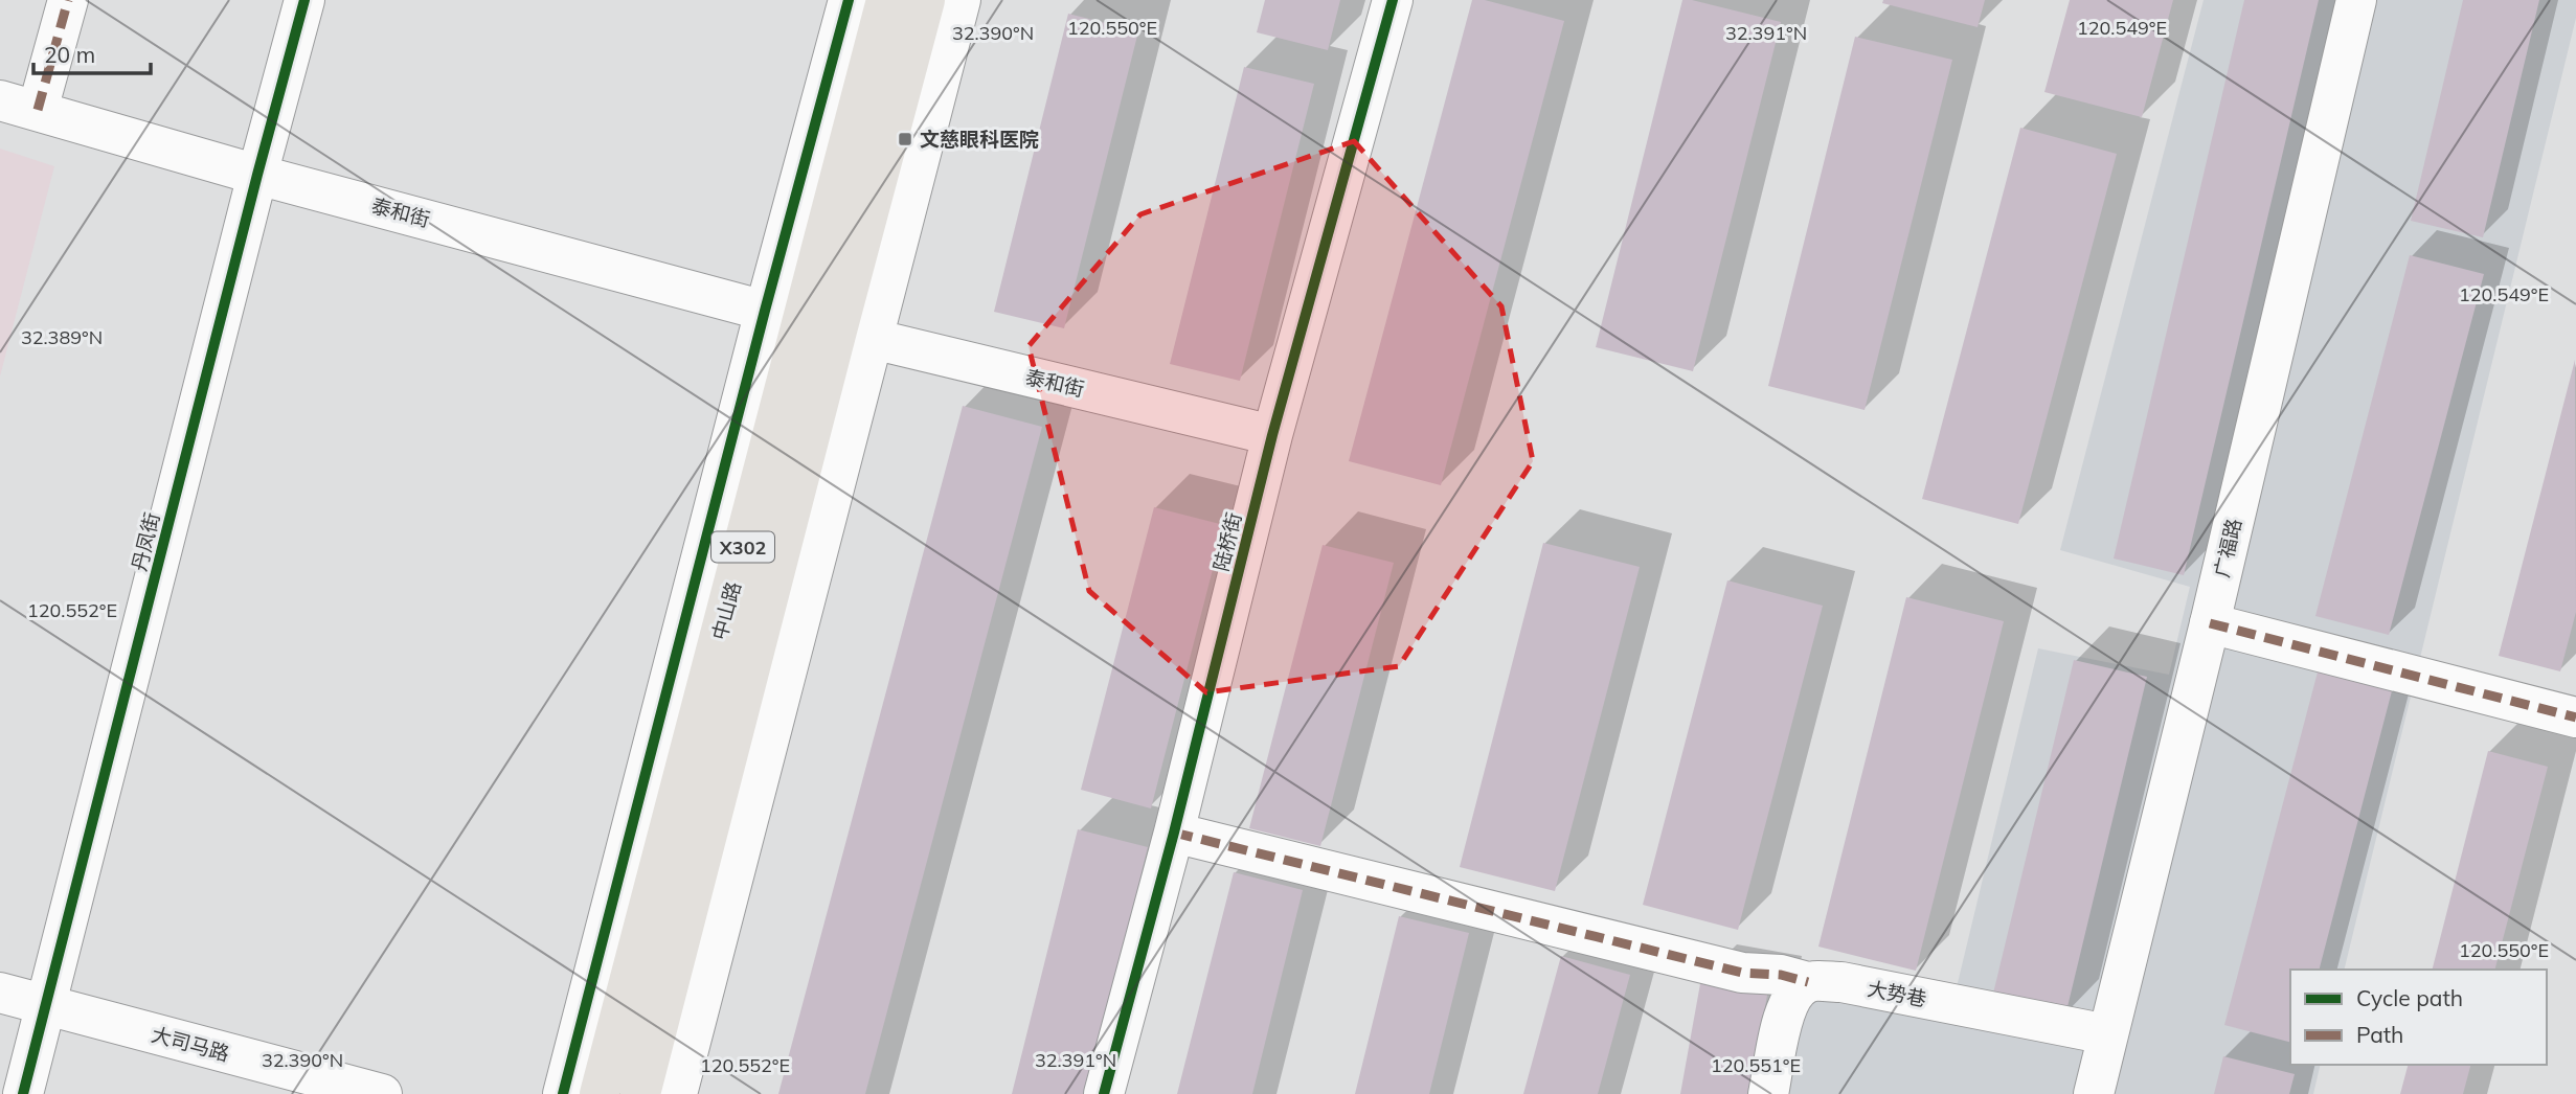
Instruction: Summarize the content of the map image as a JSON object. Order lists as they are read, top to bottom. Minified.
{"streets":{"main road":["X302","中山路"],"street":["泰和街","丹凤街","陆桥街","广福路","大势巷","大司马路"]},"crossings":[["泰和街","丹凤街"],["泰和街","陆桥街"],["泰和街","中山路"],["丹凤街","大司马路"],["陆桥街","大势巷"],["广福路","大势巷"]],"places":{"transit":["文慈眼科医院"]},"legend":["Cycle path","Path"],"scale_bar":"20 m","coordinates":["120.549°E","120.550°E","32.390°N","32.391°N","32.389°N","120.552°E","120.551°E"]}
